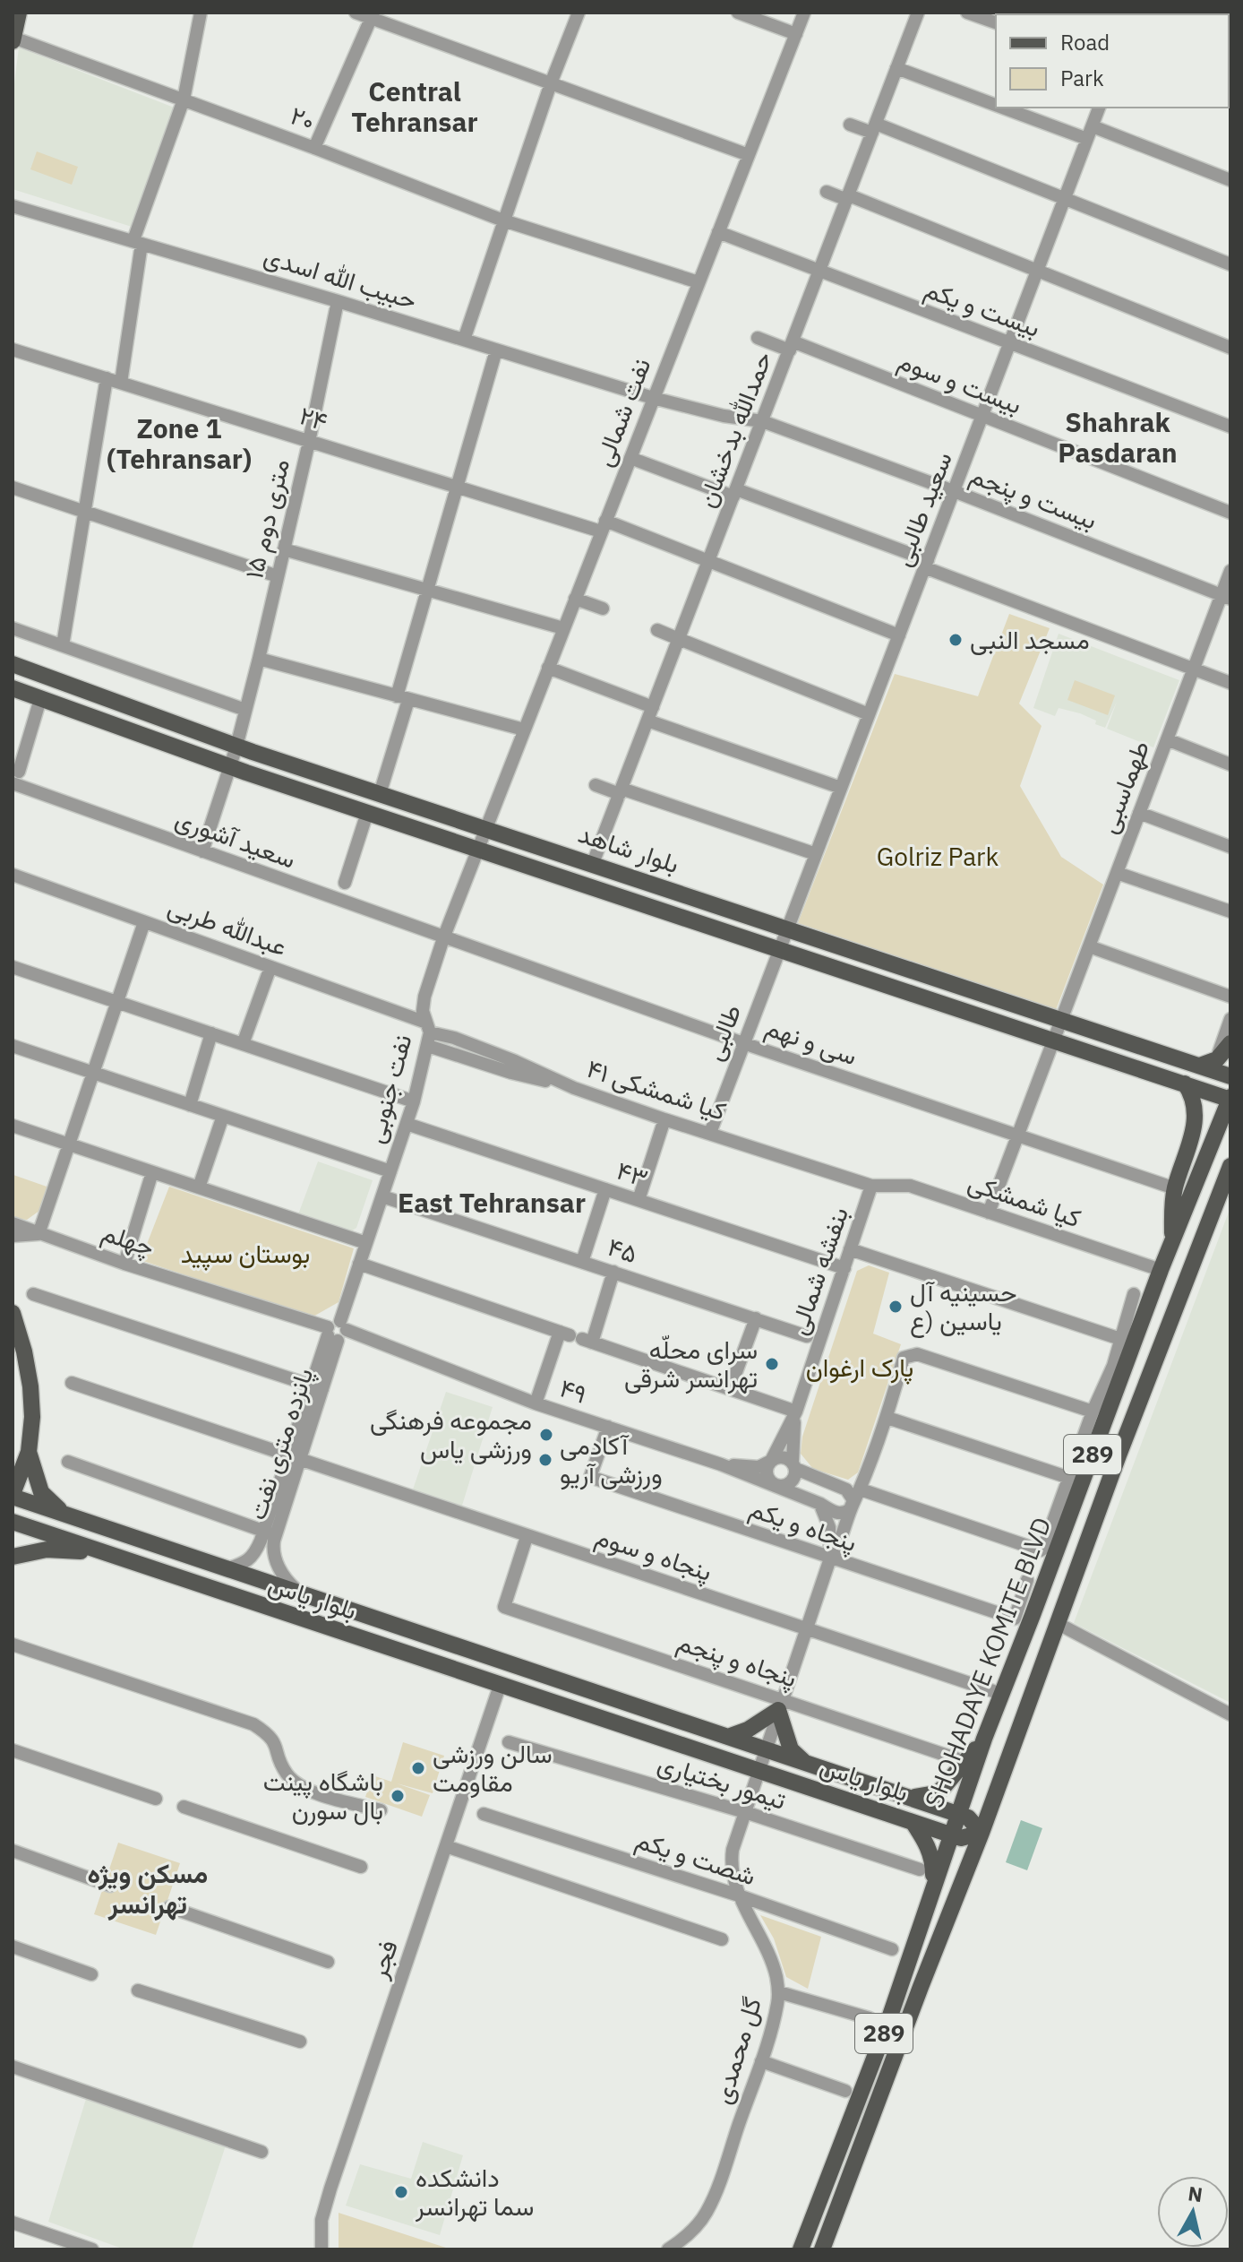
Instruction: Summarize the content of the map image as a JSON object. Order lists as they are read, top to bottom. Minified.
{"streets":{"main road":["بلوار شاهد","289","بلوار یاس","SHOHADAYE KOMITE BLVD"],"street":["۲۰","حبیب الله اسدی","بیست و یکم","بیست و سوم","نفت شمالی","۲۴","حمدالله بدخشان","بیست و پنجم","سعید طالبی","۱۵ متری دوم","طهماسبی","سعید آشوری","عبدالله طربی","طالبی","سی و نهم","نفت جنوبی","۴۱ کیا شمشکی","۴۳","کیا شمشکی","چهلم","۴۵","بنفشه شمالی","۴۹","پانزده متری نفت","پنجاه و یکم","پنجاه و سوم","پنجاه و پنجم","تیمور بختیاری","شصت و یکم","فجر","گل محمدی"]},"crossings":[["۲۰","نفت شمالی"],["حبیب الله اسدی","نفت شمالی"],["حبیب الله اسدی","بیست و پنجم"],["حبیب الله اسدی","۱۵ متری دوم"],["بیست و یکم","نفت شمالی"],["بیست و یکم","حمدالله بدخشان"],["بیست و یکم","سعید طالبی"],["بیست و سوم","حمدالله بدخشان"],["بیست و سوم","سعید طالبی"],["نفت شمالی","۲۴"],["نفت شمالی","بیست و پنجم"],["نفت شمالی","بلوار شاهد"],["نفت شمالی","نفت جنوبی"],["۲۴","حمدالله بدخشان"],["۲۴","سعید طالبی"],["۲۴","۱۵ متری دوم"],["حمدالله بدخشان","بیست و پنجم"],["حمدالله بدخشان","بلوار شاهد"],["بیست و پنجم","سعید طالبی"],["بیست و پنجم","طهماسبی"],["سعید طالبی","بلوار شاهد"],["سعید طالبی","طالبی"],["۱۵ متری دوم","سعید آشوری"],["۱۵ متری دوم","بلوار شاهد"],["طهماسبی","بلوار شاهد"],["سعید آشوری","سی و نهم"],["سعید آشوری","نفت جنوبی"],["بلوار شاهد","طالبی"],["بلوار شاهد","نفت جنوبی"],["بلوار شاهد","SHOHADAYE KOMITE BLVD"],["عبدالله طربی","نفت جنوبی"],["عبدالله طربی","۴۱ کیا شمشکی"],["طالبی","سی و نهم"],["طالبی","۴۱ کیا شمشکی"],["سی و نهم","نفت جنوبی"],["نفت جنوبی","۴۳"],["نفت جنوبی","چهلم"],["نفت جنوبی","۴۵"],["نفت جنوبی","۴۹"],["نفت جنوبی","پانزده متری نفت"],["۴۱ کیا شمشکی","کیا شمشکی"],["۴۱ کیا شمشکی","بنفشه شمالی"],["۴۳","بنفشه شمالی"],["کیا شمشکی","بنفشه شمالی"],["کیا شمشکی","SHOHADAYE KOMITE BLVD"],["چهلم","۴۹"],["چهلم","پانزده متری نفت"],["۴۹","پانزده متری نفت"],["۴۹","پنجاه و یکم"],["پانزده متری نفت","پنجاه و سوم"],["پانزده متری نفت","بلوار یاس"],["پنجاه و یکم","گل محمدی"],["پنجاه و سوم","پنجاه و پنجم"],["پنجاه و سوم","گل محمدی"],["بلوار یاس","SHOHADAYE KOMITE BLVD"],["بلوار یاس","فجر"],["بلوار یاس","گل محمدی"],["پنجاه و پنجم","گل محمدی"],["تیمور بختیاری","گل محمدی"],["شصت و یکم","گل محمدی"]],"districts":["Central Tehransar","Shahrak Pasdaran","Zone 1 (Tehransar)","East Tehransar","مسکن ویژه تهرانسر"],"parks":["Golriz Park","بوستان سپید","پارک ارغوان"],"places":["مسجد النبی","حسینیه آل یاسین (ع","سرای محلّه تهرانسر شرقی","مجموعه فرهنگی ورزشی یاس","آکادمی ورزشی آریو","سالن ورزشی مقاومت","باشگاه پینت بال سورن","دانشکده سما تهرانسر"],"legend":["Road","Park"],"north":"top"}
